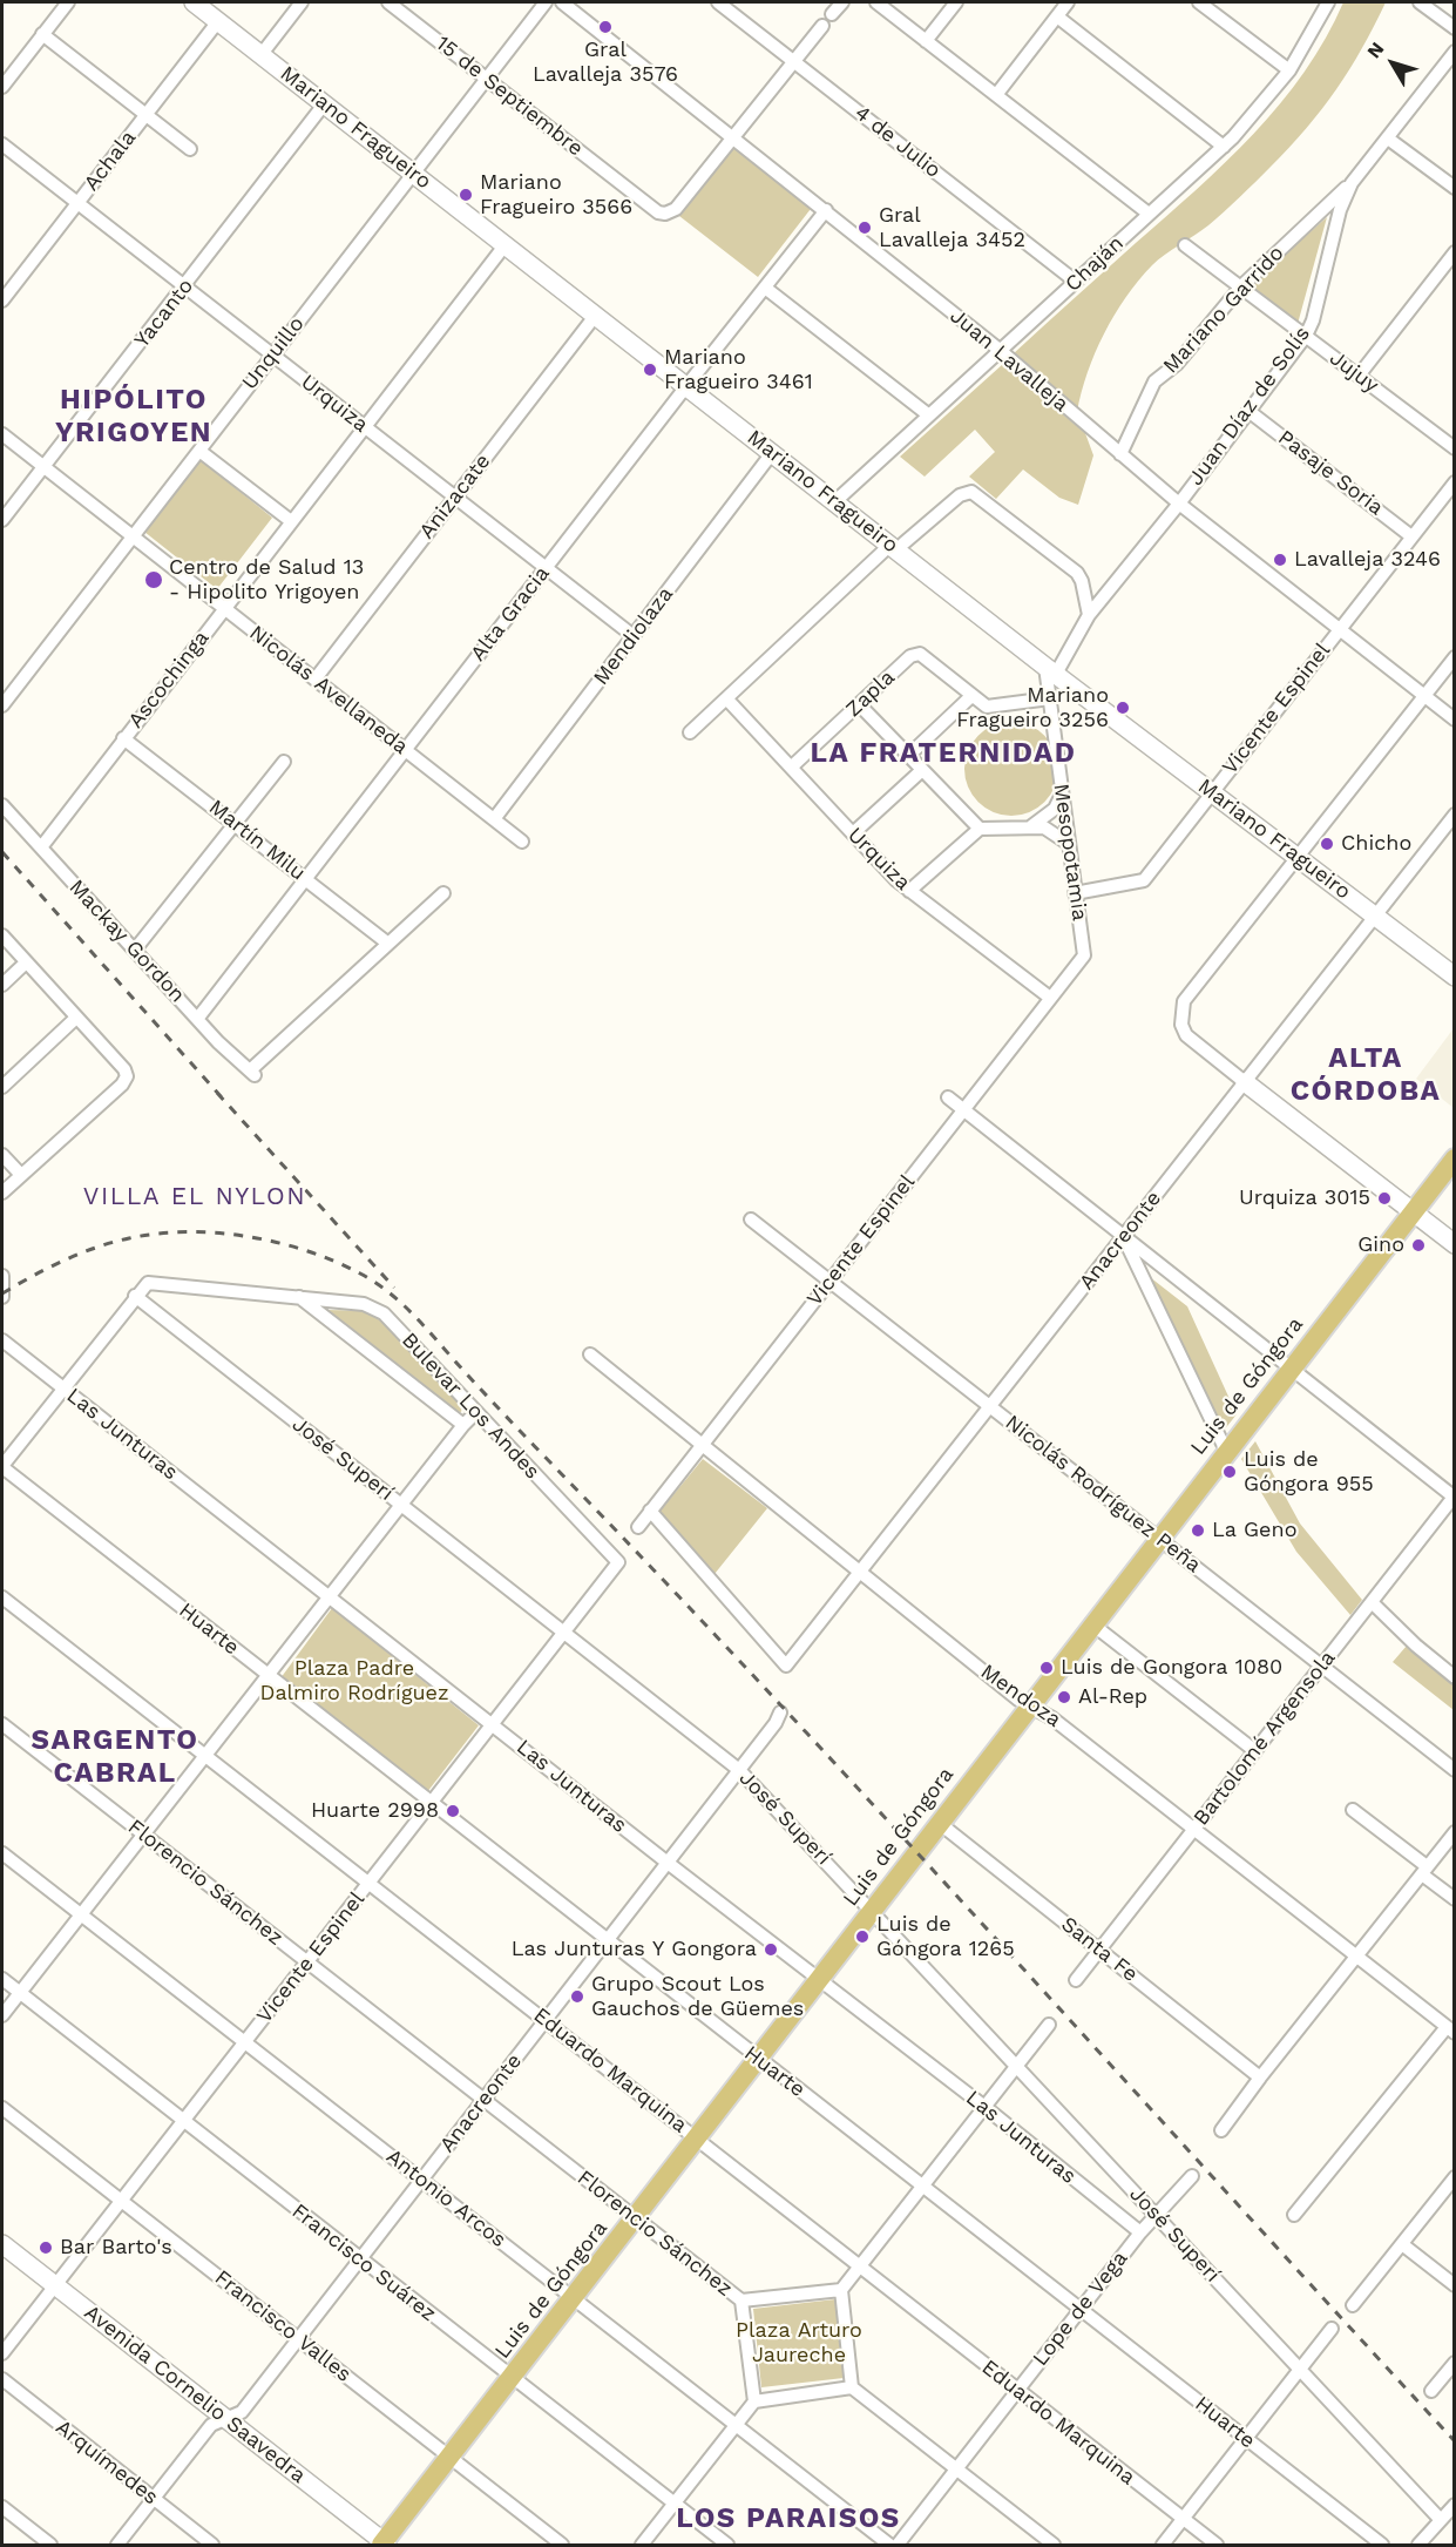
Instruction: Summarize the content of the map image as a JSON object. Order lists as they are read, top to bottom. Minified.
{"streets":{"main road":["Mariano Fragueiro","Luis de Góngora","Avenida Cornelio Saavedra"],"street":["15 de Septiembre","4 de Julio","Achala","Chaján","Mariano Garrido","Yacanto","Unquillo","Juan Lavalleja","Jujuy","Urquiza","Juan Díaz de Solís","Pasaje Soria","Anizacate","Alta Gracia","Mendiolaza","Ascochinga","Nicolás Avellaneda","Zapla","Vicente Espinel","Martín Milu","Mesopotamia","Mackay Gordon","Anacreonte","Bulevar Los Andes","Las Junturas","José Superí","Nicolás Rodríguez Peña","Huarte","Mendoza","Bartolomé Argensola","Florencio Sánchez","Santa Fe","Eduardo Marquina","Antonio Arcos","Francisco Suárez","Lope de Vega","Francisco Valles","Arquímedes"]},"crossings":[["15 de Septiembre","Unquillo"],["15 de Septiembre","Juan Lavalleja"],["Mariano Fragueiro","Achala"],["Mariano Fragueiro","Chaján"],["Mariano Fragueiro","Yacanto"],["Mariano Fragueiro","Unquillo"],["Mariano Fragueiro","Juan Díaz de Solís"],["Mariano Fragueiro","Anizacate"],["Mariano Fragueiro","Alta Gracia"],["Mariano Fragueiro","Mendiolaza"],["Mariano Fragueiro","Ascochinga"],["Mariano Fragueiro","Vicente Espinel"],["Mariano Fragueiro","Mesopotamia"],["Mariano Fragueiro","Anacreonte"],["4 de Julio","Chaján"],["Achala","Urquiza"],["Chaján","Juan Lavalleja"],["Mariano Garrido","Juan Lavalleja"],["Mariano Garrido","Jujuy"],["Mariano Garrido","Juan Díaz de Solís"],["Yacanto","Urquiza"],["Yacanto","Nicolás Avellaneda"],["Unquillo","Urquiza"],["Unquillo","Nicolás Avellaneda"],["Juan Lavalleja","Juan Díaz de Solís"],["Juan Lavalleja","Alta Gracia"],["Juan Lavalleja","Vicente Espinel"],["Jujuy","Juan Díaz de Solís"],["Urquiza","Anizacate"],["Urquiza","Alta Gracia"],["Urquiza","Mendiolaza"],["Urquiza","Ascochinga"],["Urquiza","Zapla"],["Urquiza","Vicente Espinel"],["Juan Díaz de Solís","Pasaje Soria"],["Juan Díaz de Solís","Mesopotamia"],["Pasaje Soria","Vicente Espinel"],["Anizacate","Nicolás Avellaneda"],["Alta Gracia","Nicolás Avellaneda"],["Alta Gracia","Martín Milu"],["Alta Gracia","Mackay Gordon"],["Mendiolaza","Nicolás Avellaneda"],["Ascochinga","Nicolás Avellaneda"],["Ascochinga","Martín Milu"],["Ascochinga","Mackay Gordon"],["Vicente Espinel","Mesopotamia"],["Vicente Espinel","Anacreonte"],["Vicente Espinel","Bulevar Los Andes"],["Vicente Espinel","Las Junturas"],["Vicente Espinel","José Superí"],["Vicente Espinel","Nicolás Rodríguez Peña"],["Vicente Espinel","Huarte"],["Vicente Espinel","Mendoza"],["Vicente Espinel","Florencio Sánchez"],["Vicente Espinel","Eduardo Marquina"],["Vicente Espinel","Antonio Arcos"],["Vicente Espinel","Francisco Suárez"],["Vicente Espinel","Francisco Valles"],["Vicente Espinel","Avenida Cornelio Saavedra"],["Martín Milu","Mackay Gordon"],["Anacreonte","Las Junturas"],["Anacreonte","José Superí"],["Anacreonte","Nicolás Rodríguez Peña"],["Anacreonte","Huarte"],["Anacreonte","Mendoza"],["Anacreonte","Florencio Sánchez"],["Anacreonte","Eduardo Marquina"],["Anacreonte","Antonio Arcos"],["Anacreonte","Francisco Suárez"],["Anacreonte","Francisco Valles"],["Anacreonte","Avenida Cornelio Saavedra"],["Anacreonte","Arquímedes"],["Luis de Góngora","Las Junturas"],["Luis de Góngora","José Superí"],["Luis de Góngora","Nicolás Rodríguez Peña"],["Luis de Góngora","Huarte"],["Luis de Góngora","Mendoza"],["Luis de Góngora","Florencio Sánchez"],["Luis de Góngora","Santa Fe"],["Luis de Góngora","Eduardo Marquina"],["Luis de Góngora","Antonio Arcos"],["Luis de Góngora","Francisco Suárez"],["Luis de Góngora","Francisco Valles"],["Luis de Góngora","Avenida Cornelio Saavedra"],["Bulevar Los Andes","José Superí"],["Las Junturas","Lope de Vega"],["José Superí","Lope de Vega"],["Nicolás Rodríguez Peña","Bartolomé Argensola"],["Huarte","Lope de Vega"],["Mendoza","Bartolomé Argensola"],["Bartolomé Argensola","Santa Fe"],["Eduardo Marquina","Lope de Vega"]],"districts":["HIPÓLITO YRIGOYEN","LA FRATERNIDAD","ALTA CÓRDOBA","VILLA EL NYLON","SARGENTO CABRAL","LOS PARAISOS"],"parks":["Plaza Padre Dalmiro Rodríguez","Plaza Arturo Jaureche"],"places":["Gral Lavalleja 3576","Mariano Fragueiro 3566","Gral Lavalleja 3452","Mariano Fragueiro 3461","Lavalleja 3246","Centro de Salud 13 - Hipolito Yrigoyen","Mariano Fragueiro 3256","Chicho","Urquiza 3015","Gino","Luis de Góngora 955","La Geno","Luis de Gongora 1080","Al-Rep","Huarte 2998","Luis de Góngora 1265","Las Junturas Y Gongora","Grupo Scout Los Gauchos de Güemes","Bar Barto's"],"north":"top left"}
